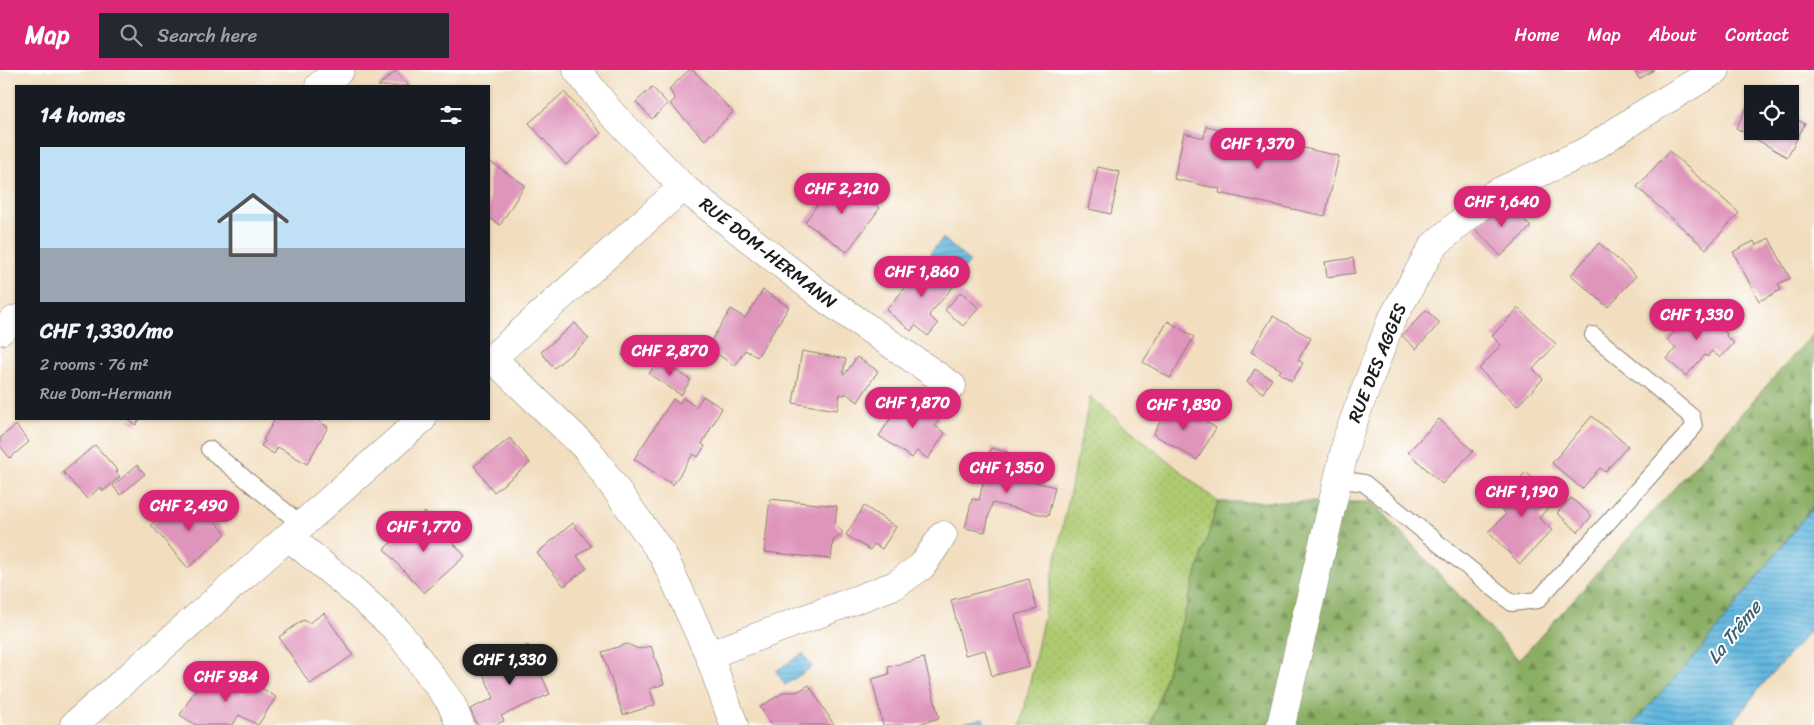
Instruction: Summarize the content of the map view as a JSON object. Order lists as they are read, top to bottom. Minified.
{"streets":{"street":["RUE DOM-HERMANN","RUE DES AGGES"]},"water":["La Trême"],"page":{"header":"Map","search":"Search here","nav":["Home","Map","About","Contact"],"heading":"14 homes","price":["CHF 1,370","CHF 2,210","CHF 1,640","CHF 1,860","CHF 1,330","CHF 2,870","CHF 1,870","CHF 1,830","CHF 1,350","CHF 1,190","CHF 2,490","CHF 1,770","CHF 1,330","CHF 984"],"list":[{"name":"CHF 1,330/mo","note":"2 rooms · 76 m² · Rue Dom-Hermann"}]}}
